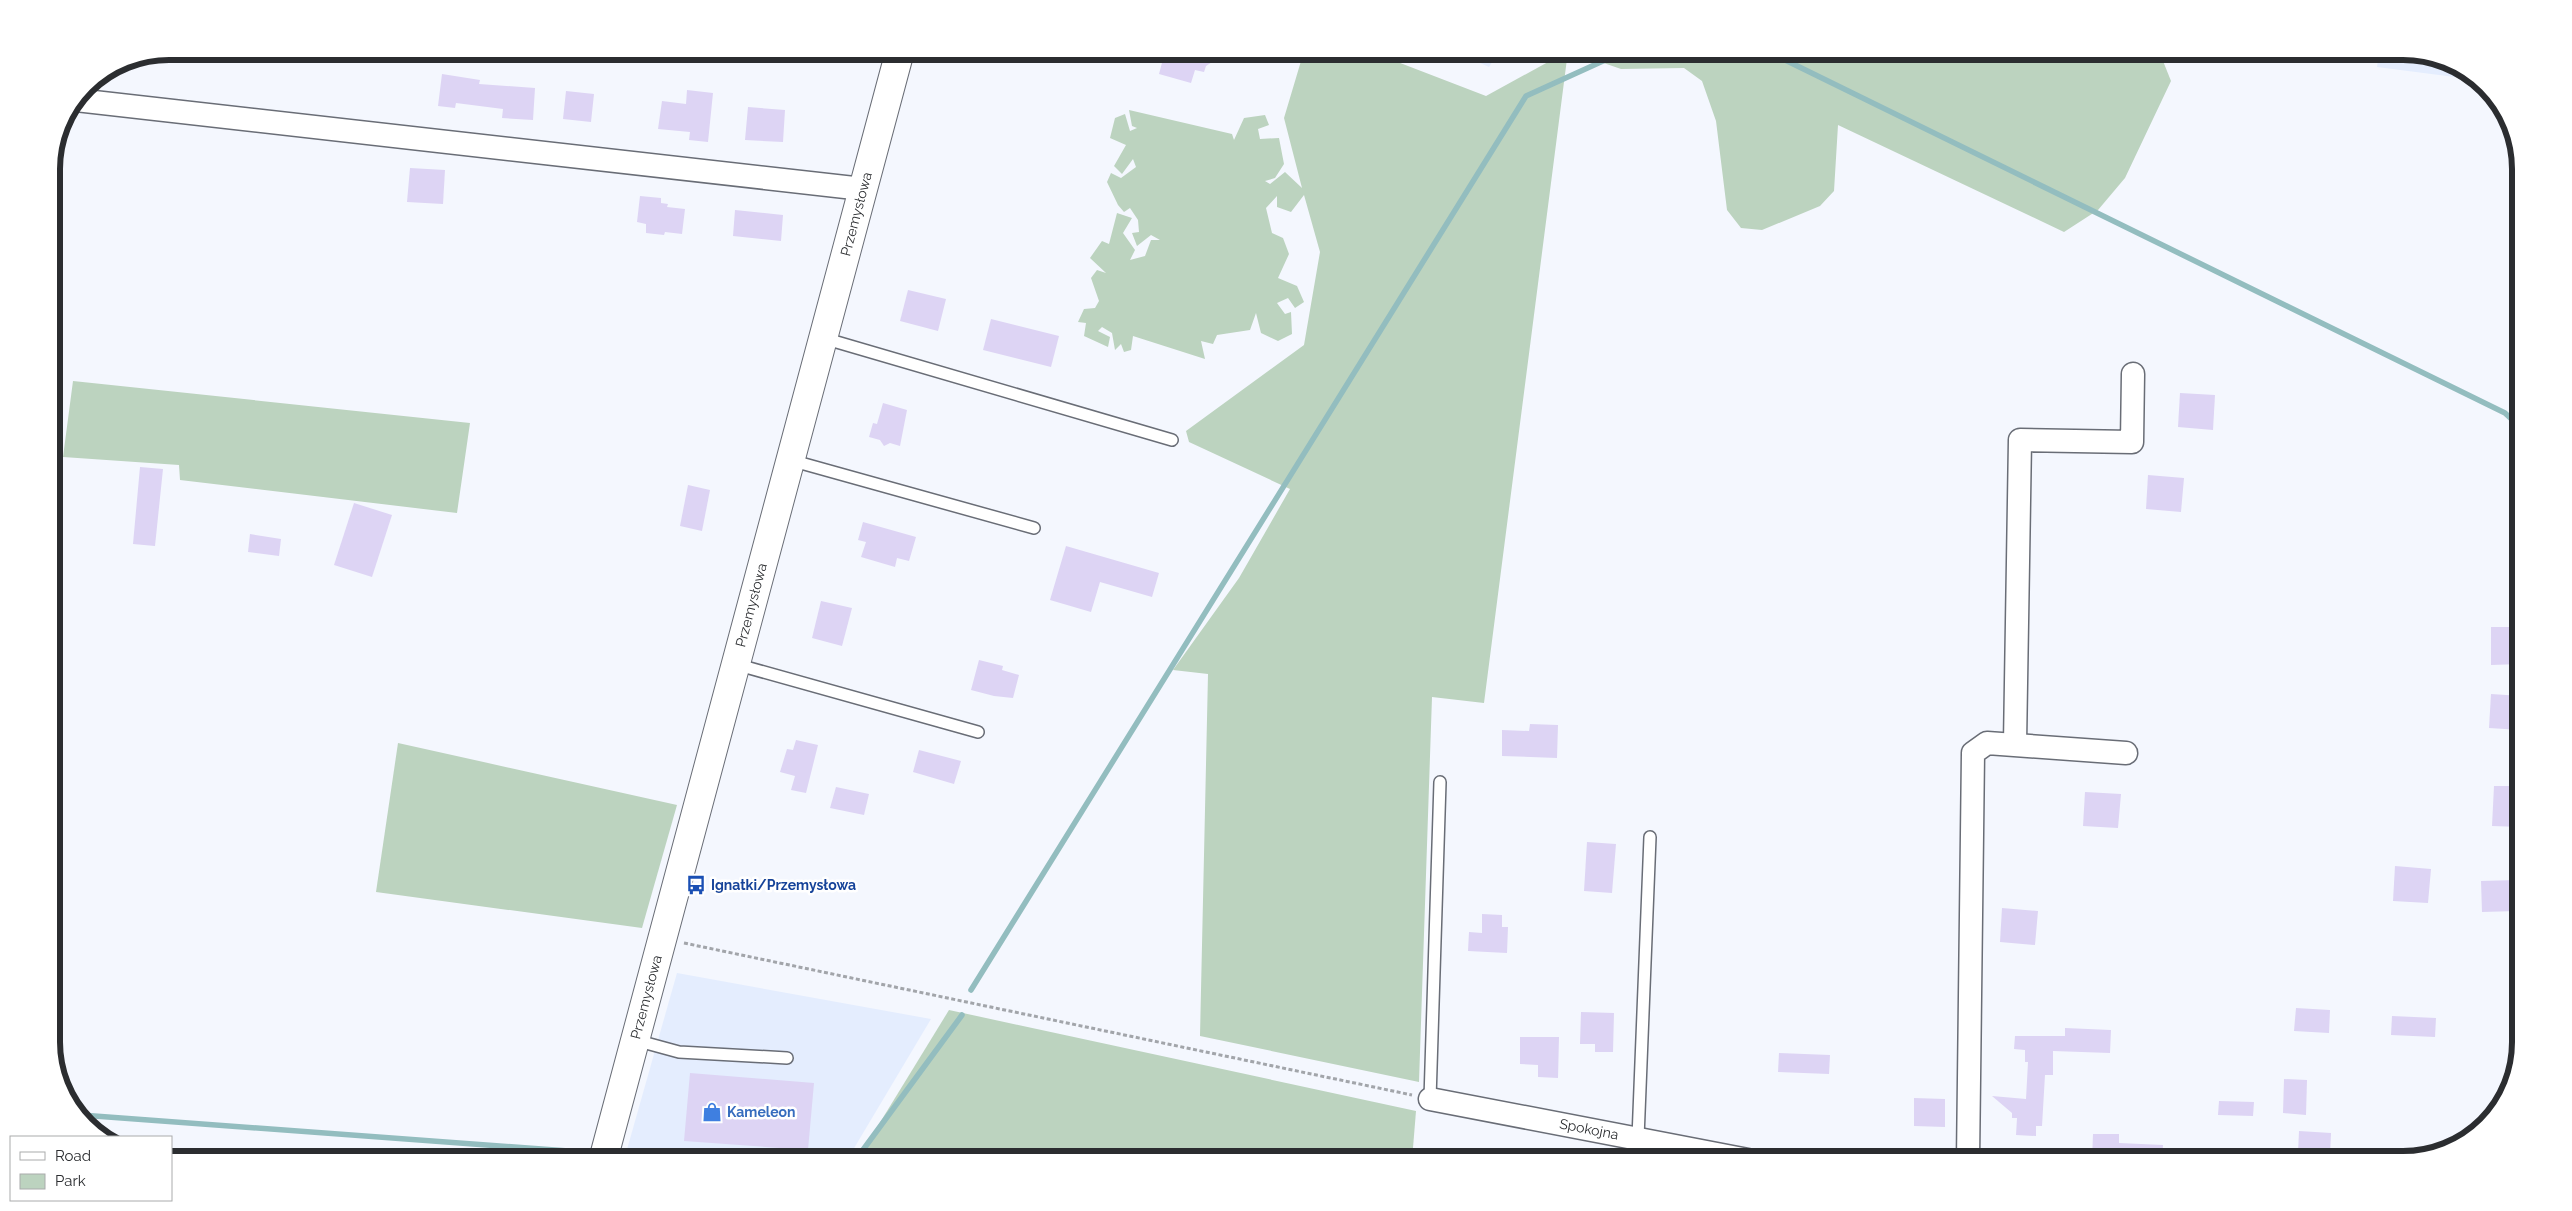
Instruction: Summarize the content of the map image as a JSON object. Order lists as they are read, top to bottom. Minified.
{"streets":{"street":["Przemysłowa","Spokojna"]},"places":{"bus stop":["Ignatki/Przemysłowa"],"shop":["Kameleon"]},"legend":["Road","Park"]}
